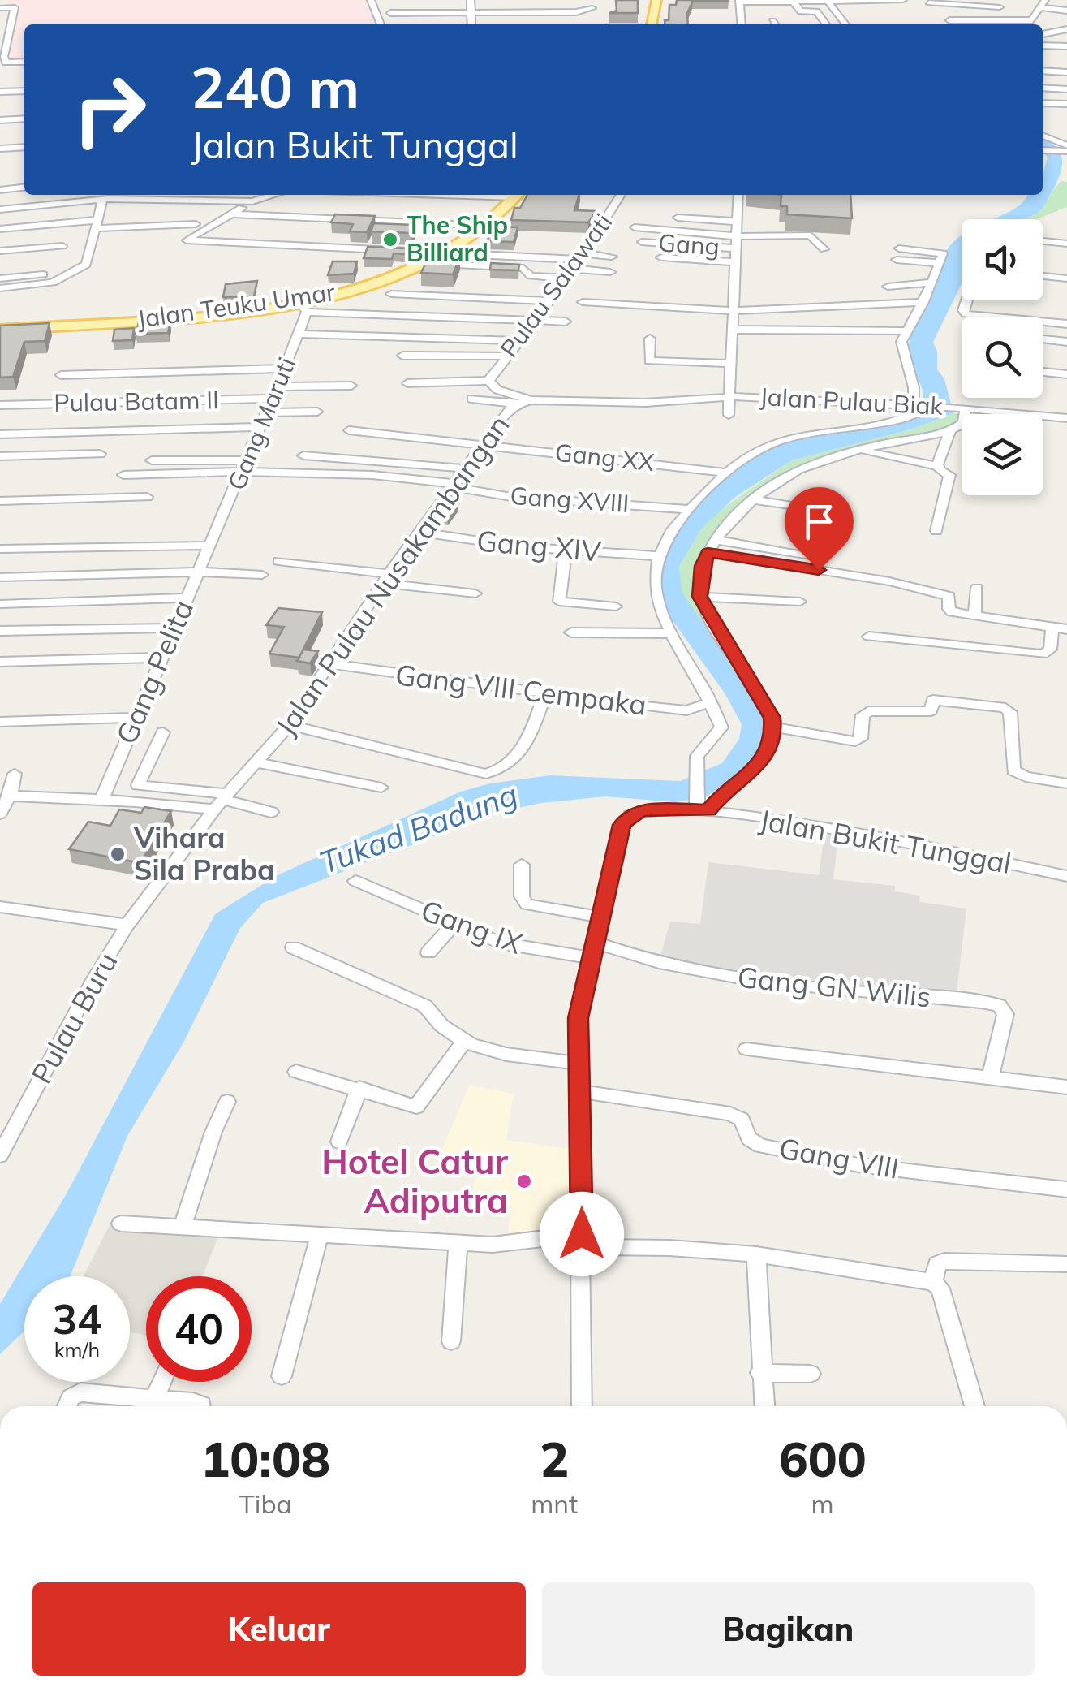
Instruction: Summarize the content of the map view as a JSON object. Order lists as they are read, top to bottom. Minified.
{"streets":{"main road":["Jalan Teuku Umar"],"street":["Gang","Pulau Salawati","Pulau Batam II","Jalan Pulau Biak","Gang Maruti","Gang XX","Gang XVIII","Gang XIV","Jalan Pulau Nusakambangan","Gang Pelita","Gang VIII Cempaka","Jalan Bukit Tunggal","Gang IX","Gang GN Wilis","Pulau Buru","Gang VIII"]},"crossings":[["Pulau Salawati","Jalan Pulau Nusakambangan"],["Jalan Teuku Umar","Gang Maruti"],["Pulau Batam II","Gang Maruti"],["Jalan Pulau Biak","Jalan Pulau Nusakambangan"],["Gang Maruti","Gang XVIII"],["Gang Maruti","Gang Pelita"],["Gang XX","Jalan Pulau Nusakambangan"],["Gang XVIII","Jalan Pulau Nusakambangan"],["Gang XIV","Jalan Pulau Nusakambangan"],["Jalan Pulau Nusakambangan","Gang VIII Cempaka"],["Jalan Pulau Nusakambangan","Pulau Buru"],["Jalan Bukit Tunggal","Gang IX"],["Jalan Bukit Tunggal","Gang GN Wilis"],["Jalan Bukit Tunggal","Gang VIII"],["Gang IX","Gang GN Wilis"]],"water":["Tukad Badung"],"places":["The Ship Billiard","Vihara Sila Praba","Hotel Catur Adiputra"],"page":{"turn":["240 m","Jalan Bukit Tunggal"],"speed":"34 km/h","limit":"40","eta":["10:08","Tiba","2","mnt","600","m"],"buttons":["Keluar","Bagikan"]}}
